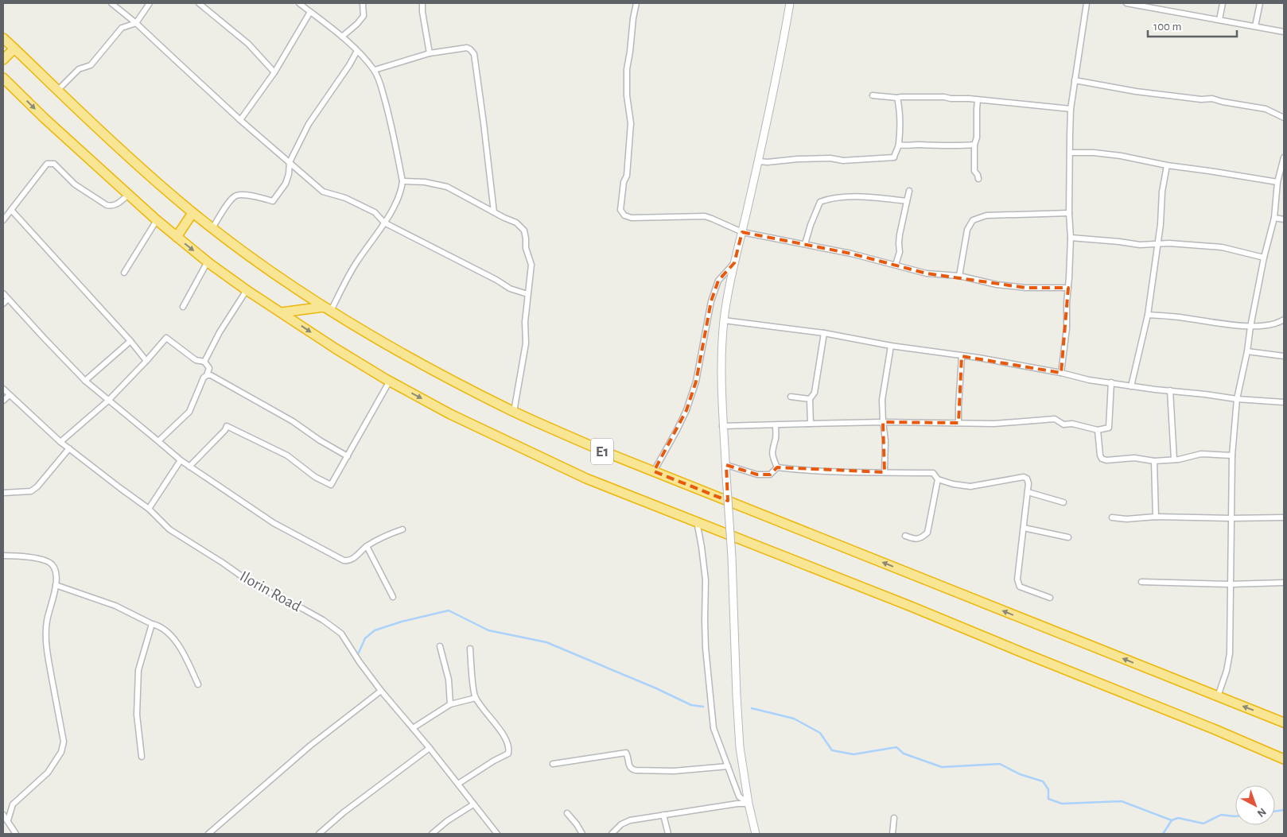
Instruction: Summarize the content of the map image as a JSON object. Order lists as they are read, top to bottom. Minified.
{"streets":{"highway":["E1"],"street":["Ilorin Road"]},"scale_bar":"100 m","north":"bottom right"}
